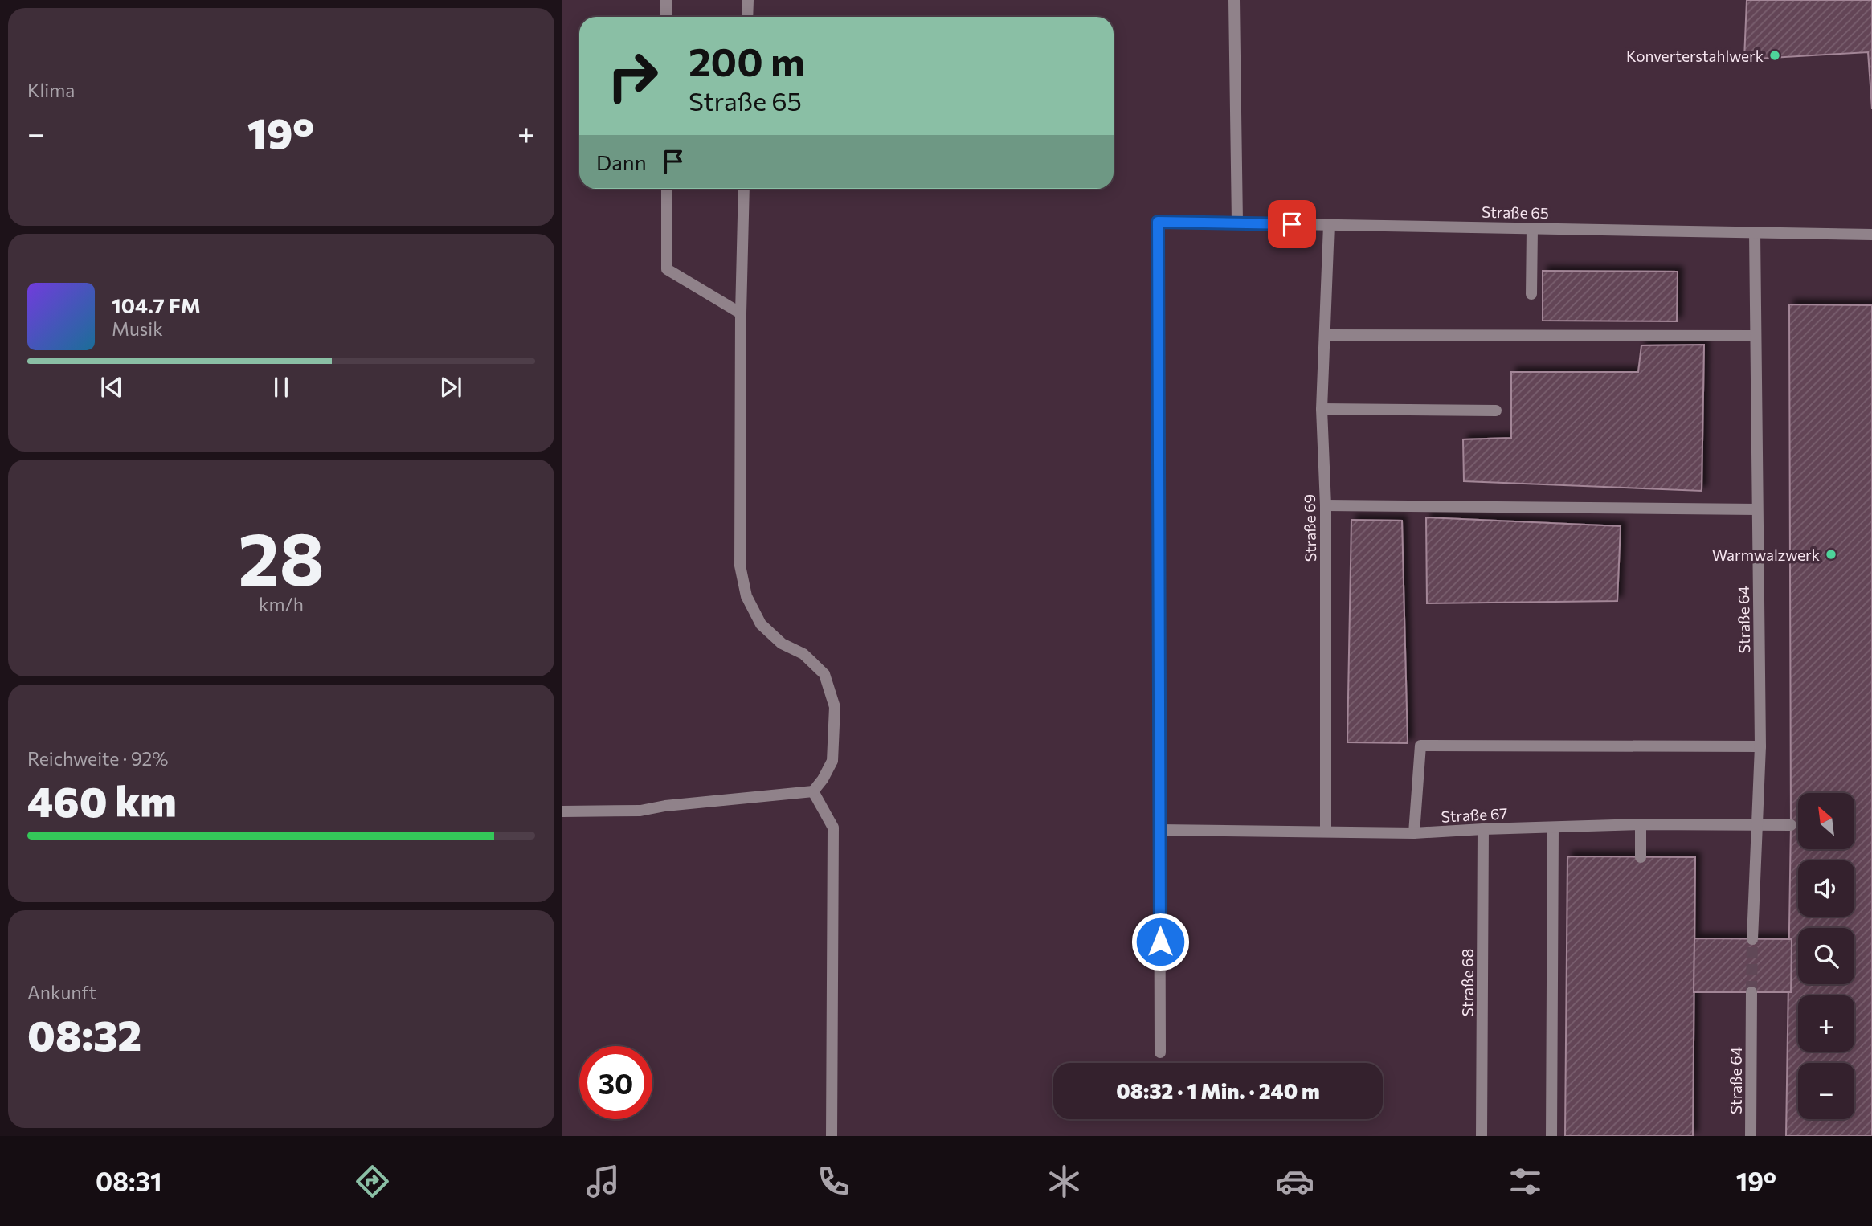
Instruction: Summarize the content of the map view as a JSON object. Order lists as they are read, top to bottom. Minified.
{"streets":{"street":["Straße 65","Straße 69","Straße 64","Straße 67","Straße 68"]},"crossings":[["Straße 65","Straße 69"],["Straße 65","Straße 64"],["Straße 65","Straße 67"],["Straße 69","Straße 67"],["Straße 64","Straße 67"],["Straße 67","Straße 68"]],"places":["Konverterstahlwerk","Warmwalzwerk"],"north":"top left","page":{"tile":["Klima",["28","km/h"],["Reichweite · 92%","460 km"],["Ankunft","08:32"]],"turn":["200 m","Straße 65"],"heat":["−","19°","+"],"then":"Dann","song":["104.7 FM","Musik"],"map_buttons":["+","−"],"limit":"30","trip":"08:32 · 1 Min. · 240 m","tabs":["08:31","19°"]}}
